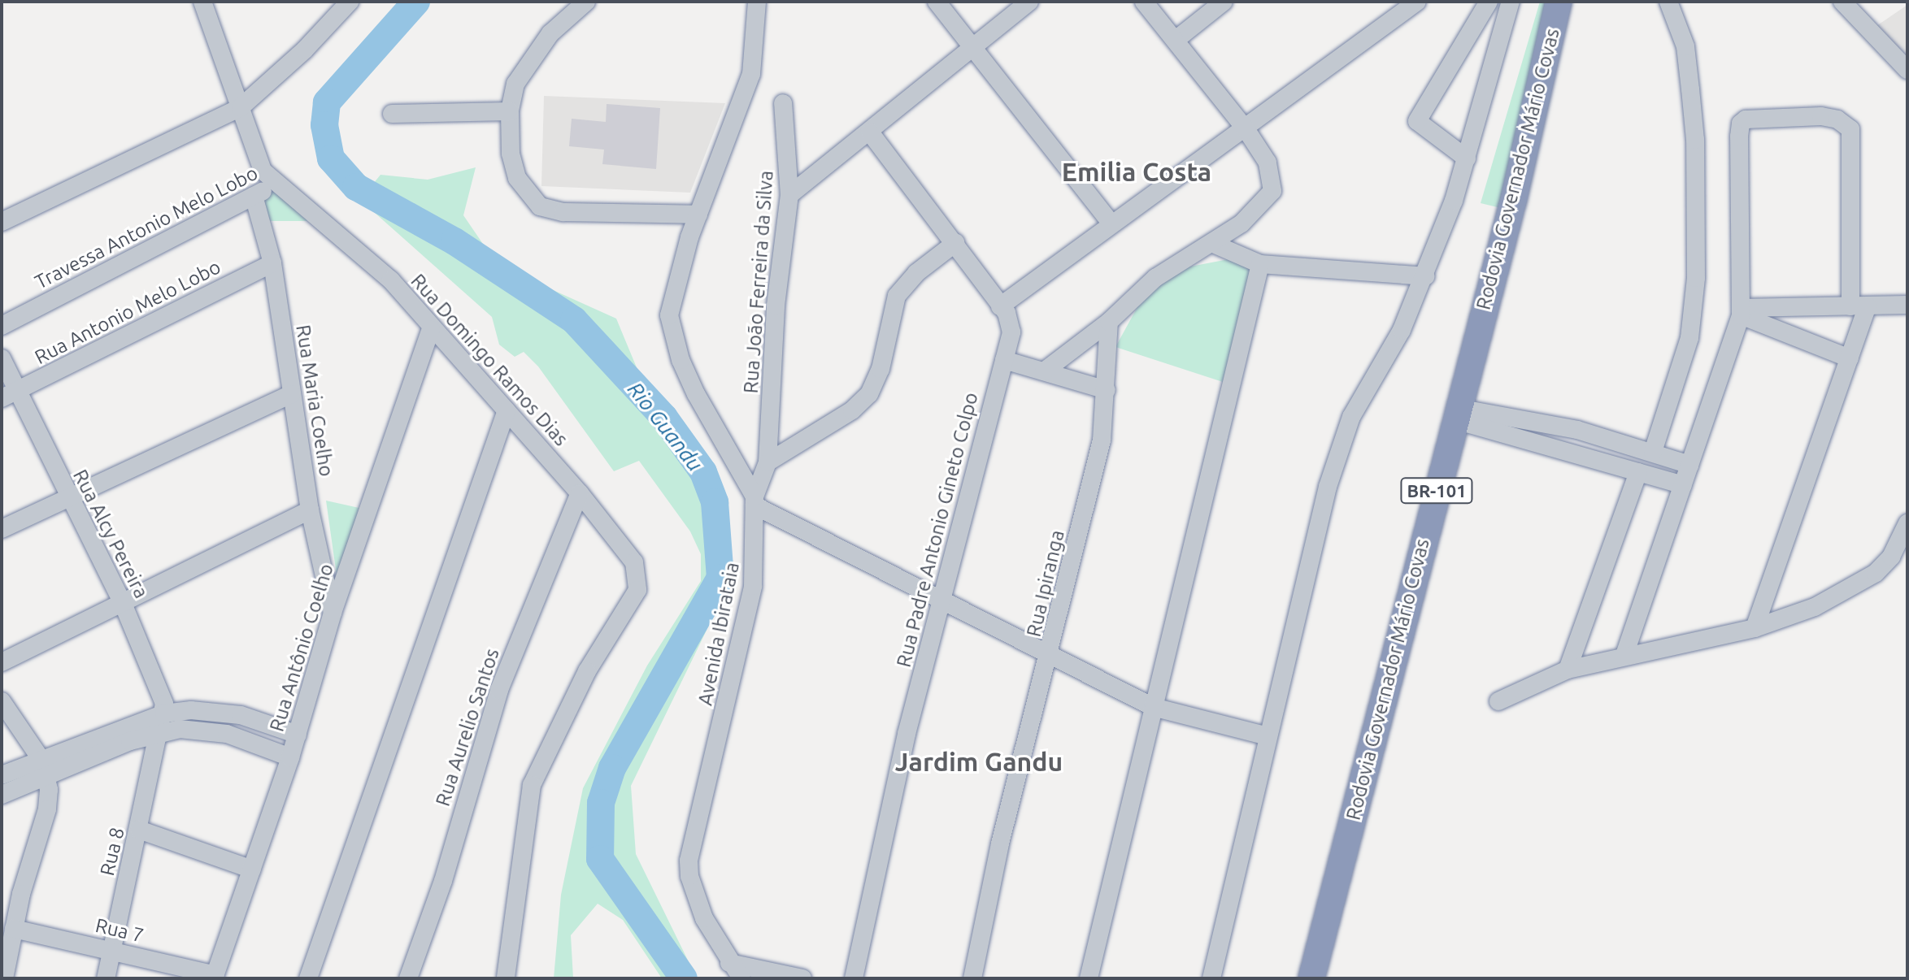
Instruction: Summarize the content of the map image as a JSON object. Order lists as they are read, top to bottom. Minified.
{"streets":{"highway":["Rodovia Governador Mário Covas","BR-101"],"street":["Travessa Antonio Melo Lobo","Rua João Ferreira da Silva","Rua Antonio Melo Lobo","Rua Domingo Ramos Dias","Rua Maria Coelho","Rua Padre Antonio Gineto Colpo","Rua Alcy Pereira","Rua Ipiranga","Avenida Ibirataia","Rua Antônio Coelho","Rua Aurelio Santos","Rua 8","Rua 7"]},"crossings":[["Travessa Antonio Melo Lobo","Rua Domingo Ramos Dias"],["Travessa Antonio Melo Lobo","Rua Maria Coelho"],["Rua João Ferreira da Silva","Avenida Ibirataia"],["Rua Antonio Melo Lobo","Rua Maria Coelho"],["Rua Antonio Melo Lobo","Rua Alcy Pereira"],["Rua Domingo Ramos Dias","Rua Antônio Coelho"],["Rua Domingo Ramos Dias","Rua Aurelio Santos"],["Rua Maria Coelho","Rua Antônio Coelho"],["Rua Alcy Pereira","Rua 8"],["Rua Antônio Coelho","Rua 7"],["Rua 8","Rua 7"]],"districts":["Emilia Costa","Jardim Gandu"],"water":["Rio Guandu"]}
